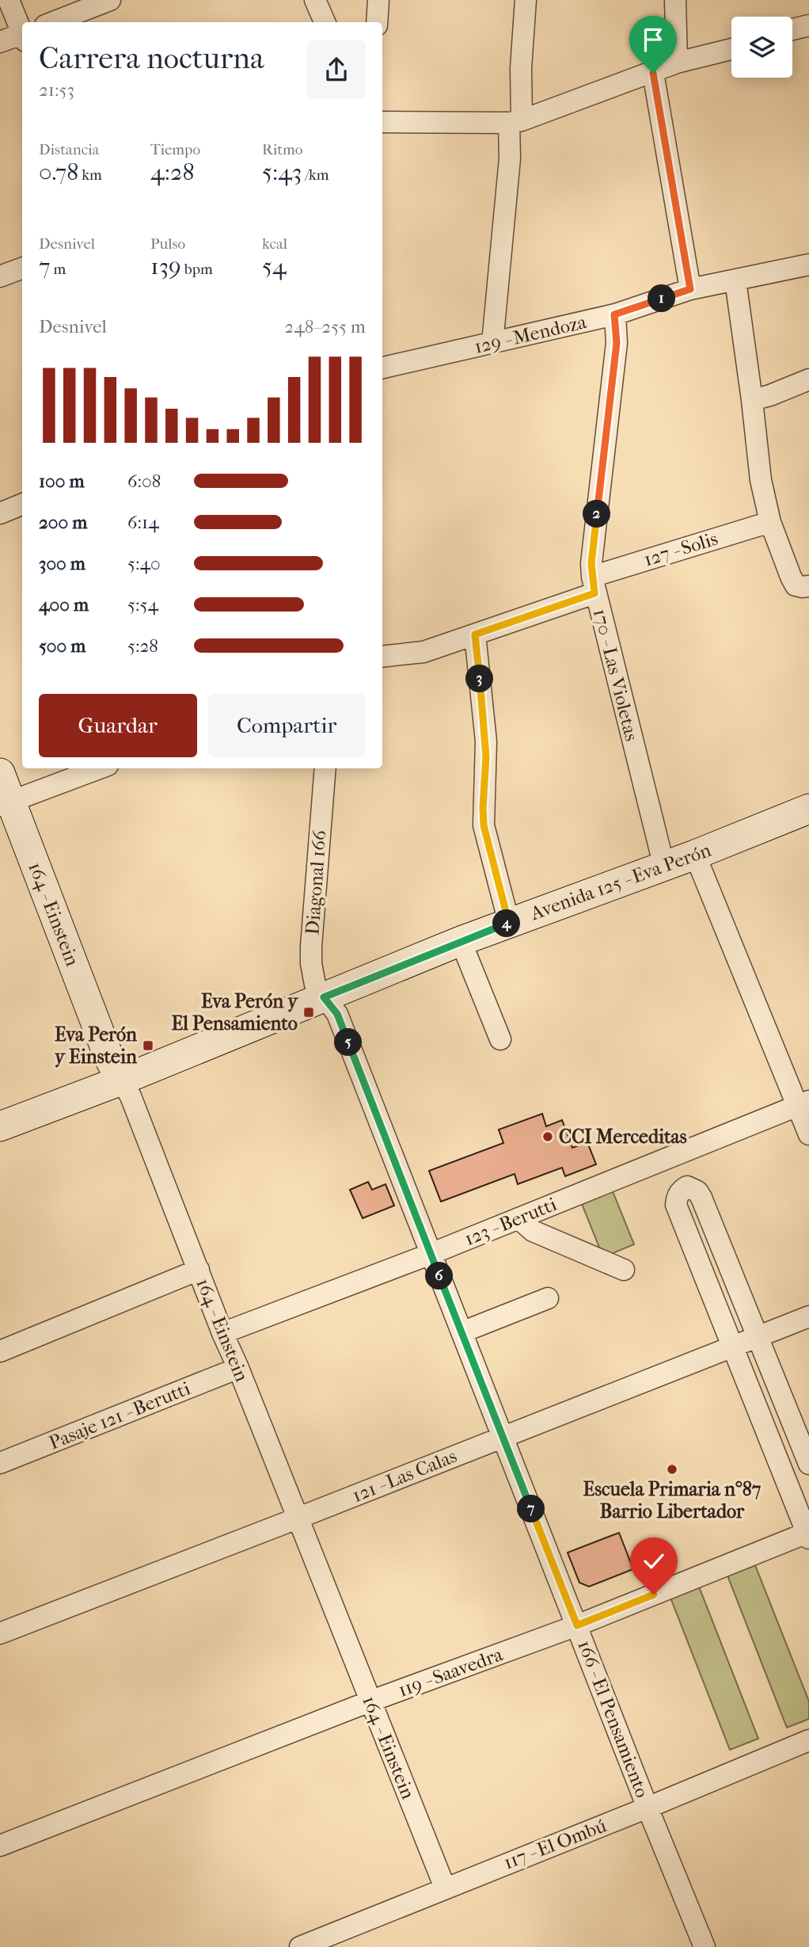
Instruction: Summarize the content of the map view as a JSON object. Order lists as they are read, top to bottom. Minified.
{"streets":{"street":["129 - Mendoza","127 - Solis","170 - Las Violetas","Avenida 125 - Eva Perón","Diagonal 166","164 - Einstein","123 - Berutti","Pasaje 121 - Berutti","121 - Las Calas","119 - Saavedra","166 - El Pensamiento","117 - El Ombú"]},"crossings":[["129 - Mendoza","170 - Las Violetas"],["127 - Solis","170 - Las Violetas"],["170 - Las Violetas","Avenida 125 - Eva Perón"],["Avenida 125 - Eva Perón","Diagonal 166"],["Avenida 125 - Eva Perón","164 - Einstein"],["Avenida 125 - Eva Perón","166 - El Pensamiento"],["Diagonal 166","166 - El Pensamiento"],["164 - Einstein","123 - Berutti"],["164 - Einstein","Pasaje 121 - Berutti"],["164 - Einstein","121 - Las Calas"],["164 - Einstein","119 - Saavedra"],["164 - Einstein","117 - El Ombú"],["123 - Berutti","166 - El Pensamiento"],["121 - Las Calas","166 - El Pensamiento"],["119 - Saavedra","166 - El Pensamiento"],["166 - El Pensamiento","117 - El Ombú"]],"places":{"transit":["Eva Perón y El Pensamiento","Eva Perón y Einstein"],"other":["CCI Merceditas","Escuela Primaria n°87 Barrio Libertador"]},"page":{"heading":["Carrera nocturna","21:53"],"stats":[["Distancia","0.78 km"],["Tiempo","4:28"],["Ritmo","5:43 /km"],["Desnivel","7 m"],["Pulso","139 bpm"],["kcal","54"]],"pins":["1","2","3","4","5","6","7"],"chart":["Desnivel","248–255 m"],"list":[{"name":"100 m","note":"6:08"},{"name":"200 m","note":"6:14"},{"name":"300 m","note":"5:40"},{"name":"400 m","note":"5:54"},{"name":"500 m","note":"5:28"}],"buttons":["Guardar","Compartir"]}}
